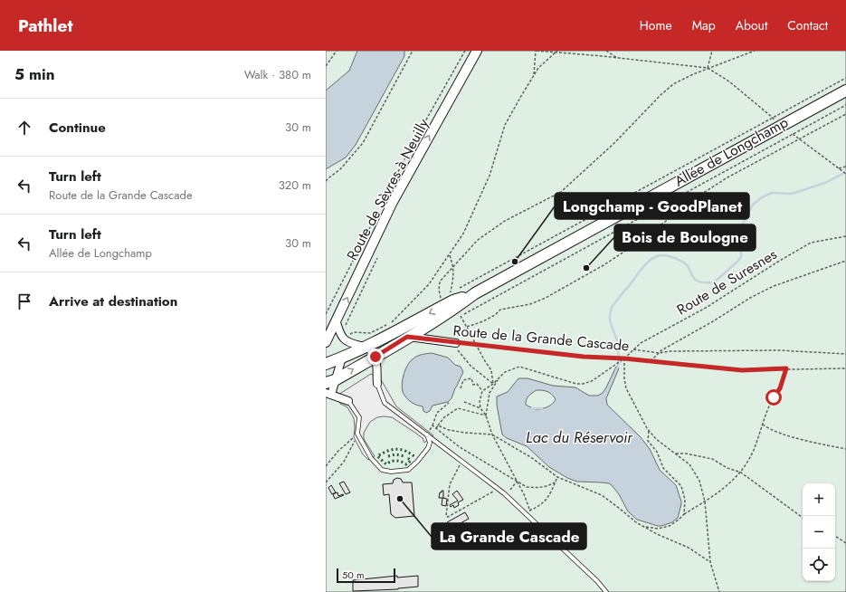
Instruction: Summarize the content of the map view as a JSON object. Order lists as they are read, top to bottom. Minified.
{"streets":{"main road":["Allée de Longchamp"],"street":["Route de Sèvres à Neuilly","Route de la Grande Cascade"],"path":["Route de Suresnes"]},"crossings":[["Allée de Longchamp","Route de la Grande Cascade"],["Route de Suresnes","Route de la Grande Cascade"]],"one_way":["Route de Sèvres à Neuilly"],"water":["Lac du Réservoir"],"places":["Longchamp - GoodPlanet","Bois de Boulogne","La Grande Cascade"],"scale_bar":"50 m","page":{"header":"Pathlet","nav":["Home","Map","About","Contact"],"heading":["5 min","Walk · 380 m"],"list":[["Continue","30 m"],["Turn left","Route de la Grande Cascade","320 m"],["Turn left","Allée de Longchamp","30 m"],"Arrive at destination"],"map_buttons":["+","−"],"scale":"50 m"}}
